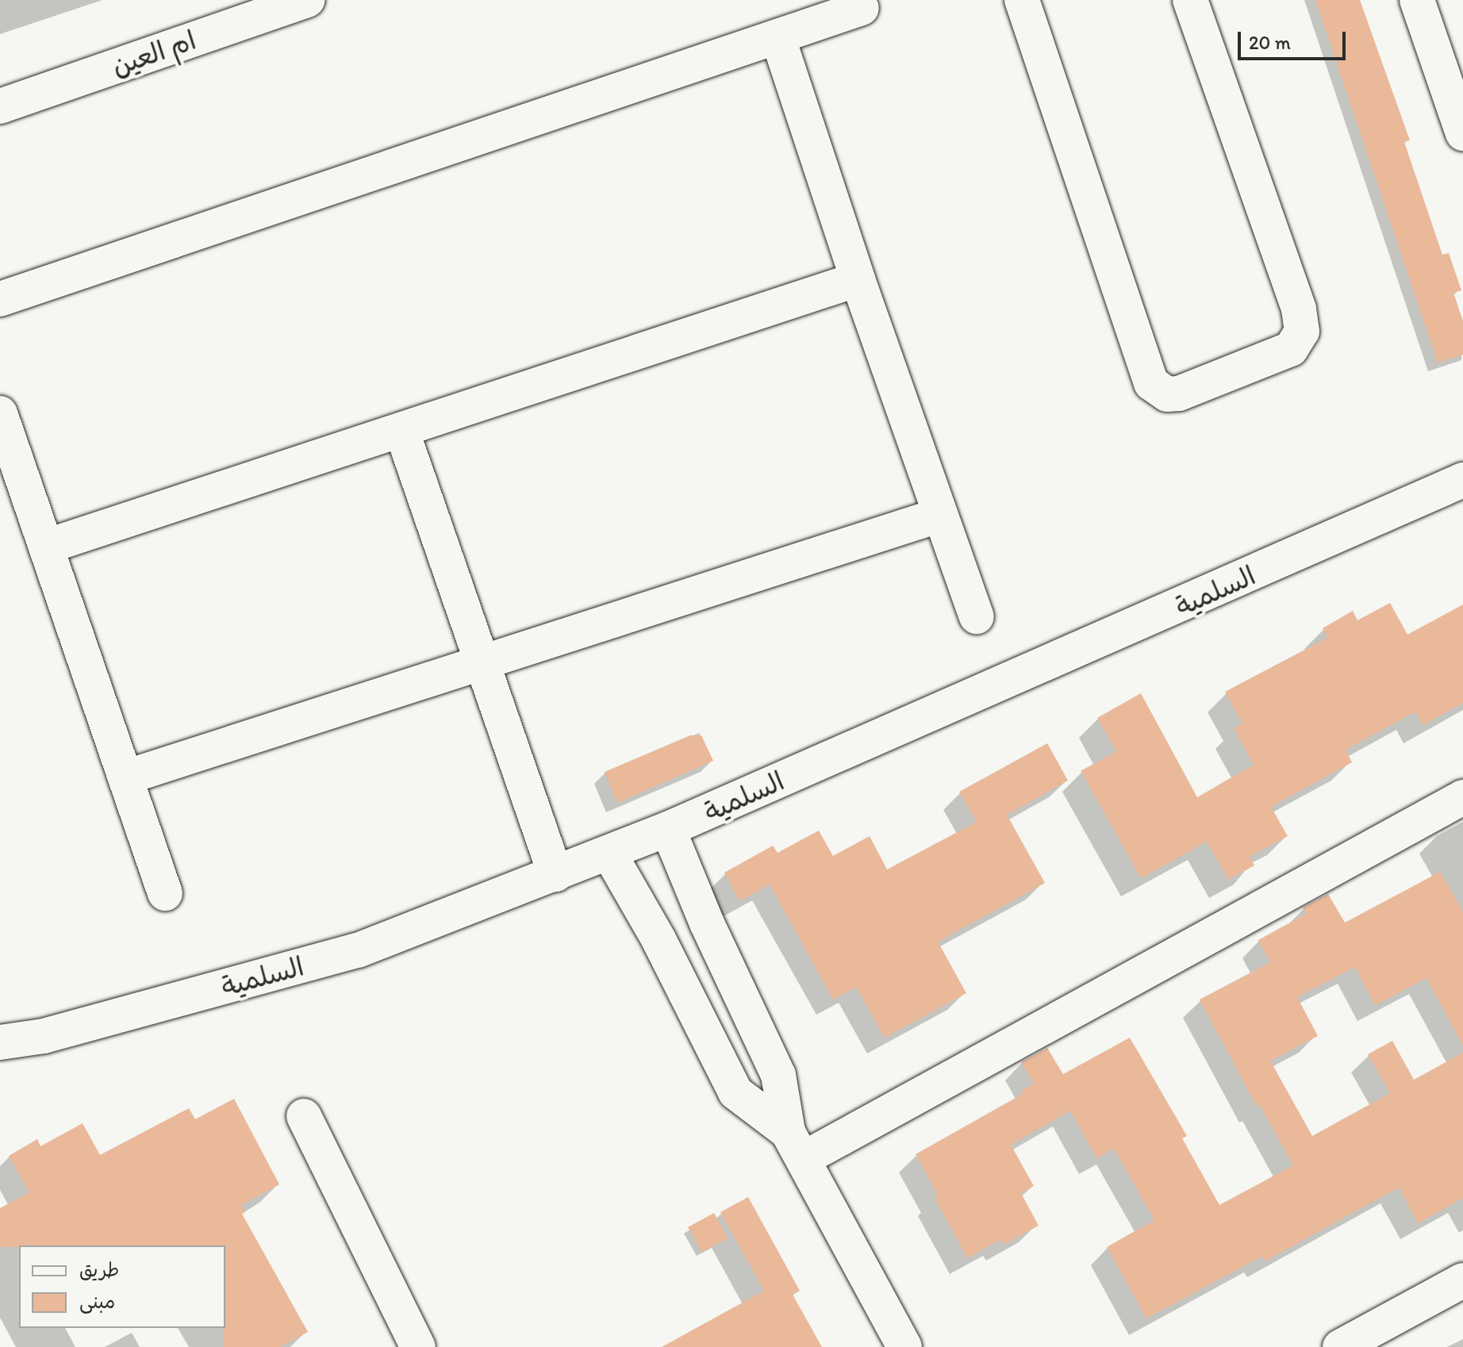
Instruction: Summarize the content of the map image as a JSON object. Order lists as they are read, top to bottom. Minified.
{"streets":{"street":["ام العين","السلمية"]},"legend":["طريق","مبنى"],"scale_bar":"20 m"}
